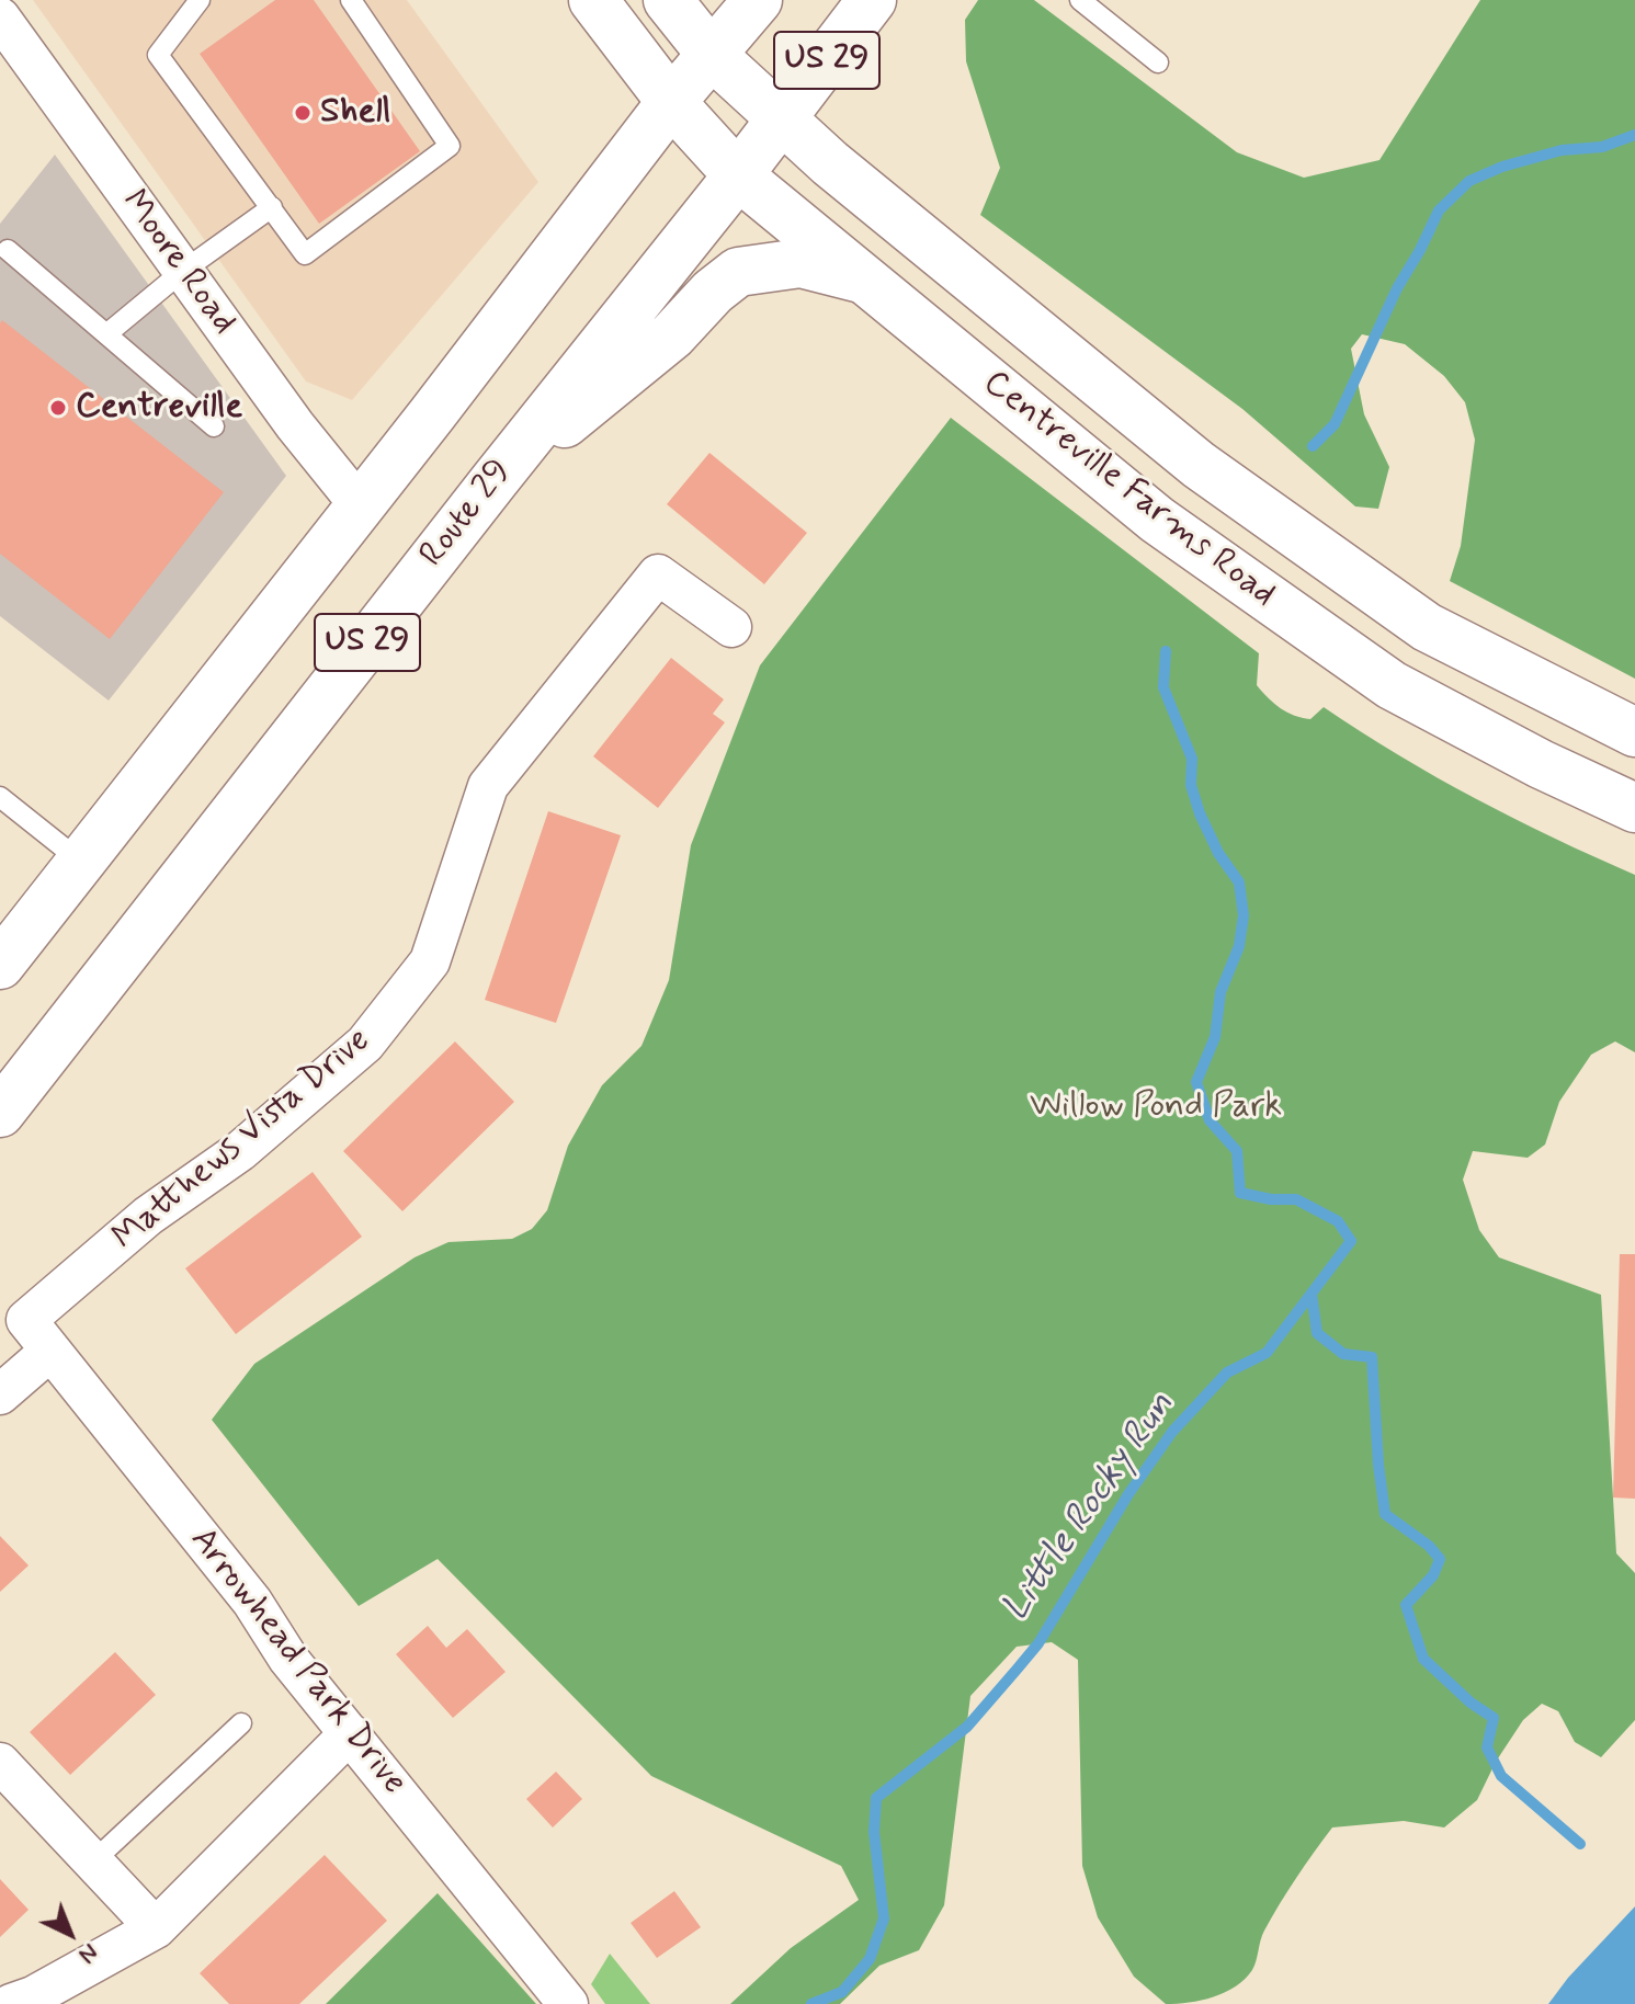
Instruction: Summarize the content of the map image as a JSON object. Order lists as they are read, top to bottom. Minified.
{"streets":{"main road":["US 29","Centreville Farms Road","Route 29"],"street":["Moore Road","Matthews Vista Drive","Arrowhead Park Drive"]},"crossings":[["US 29","Moore Road"],["US 29","Centreville Farms Road"],["Centreville Farms Road","Route 29"],["Matthews Vista Drive","Arrowhead Park Drive"]],"water":["Little Rocky Run"],"parks":["Willow Pond Park"],"places":["Shell","Centreville"],"north":"bottom right"}
